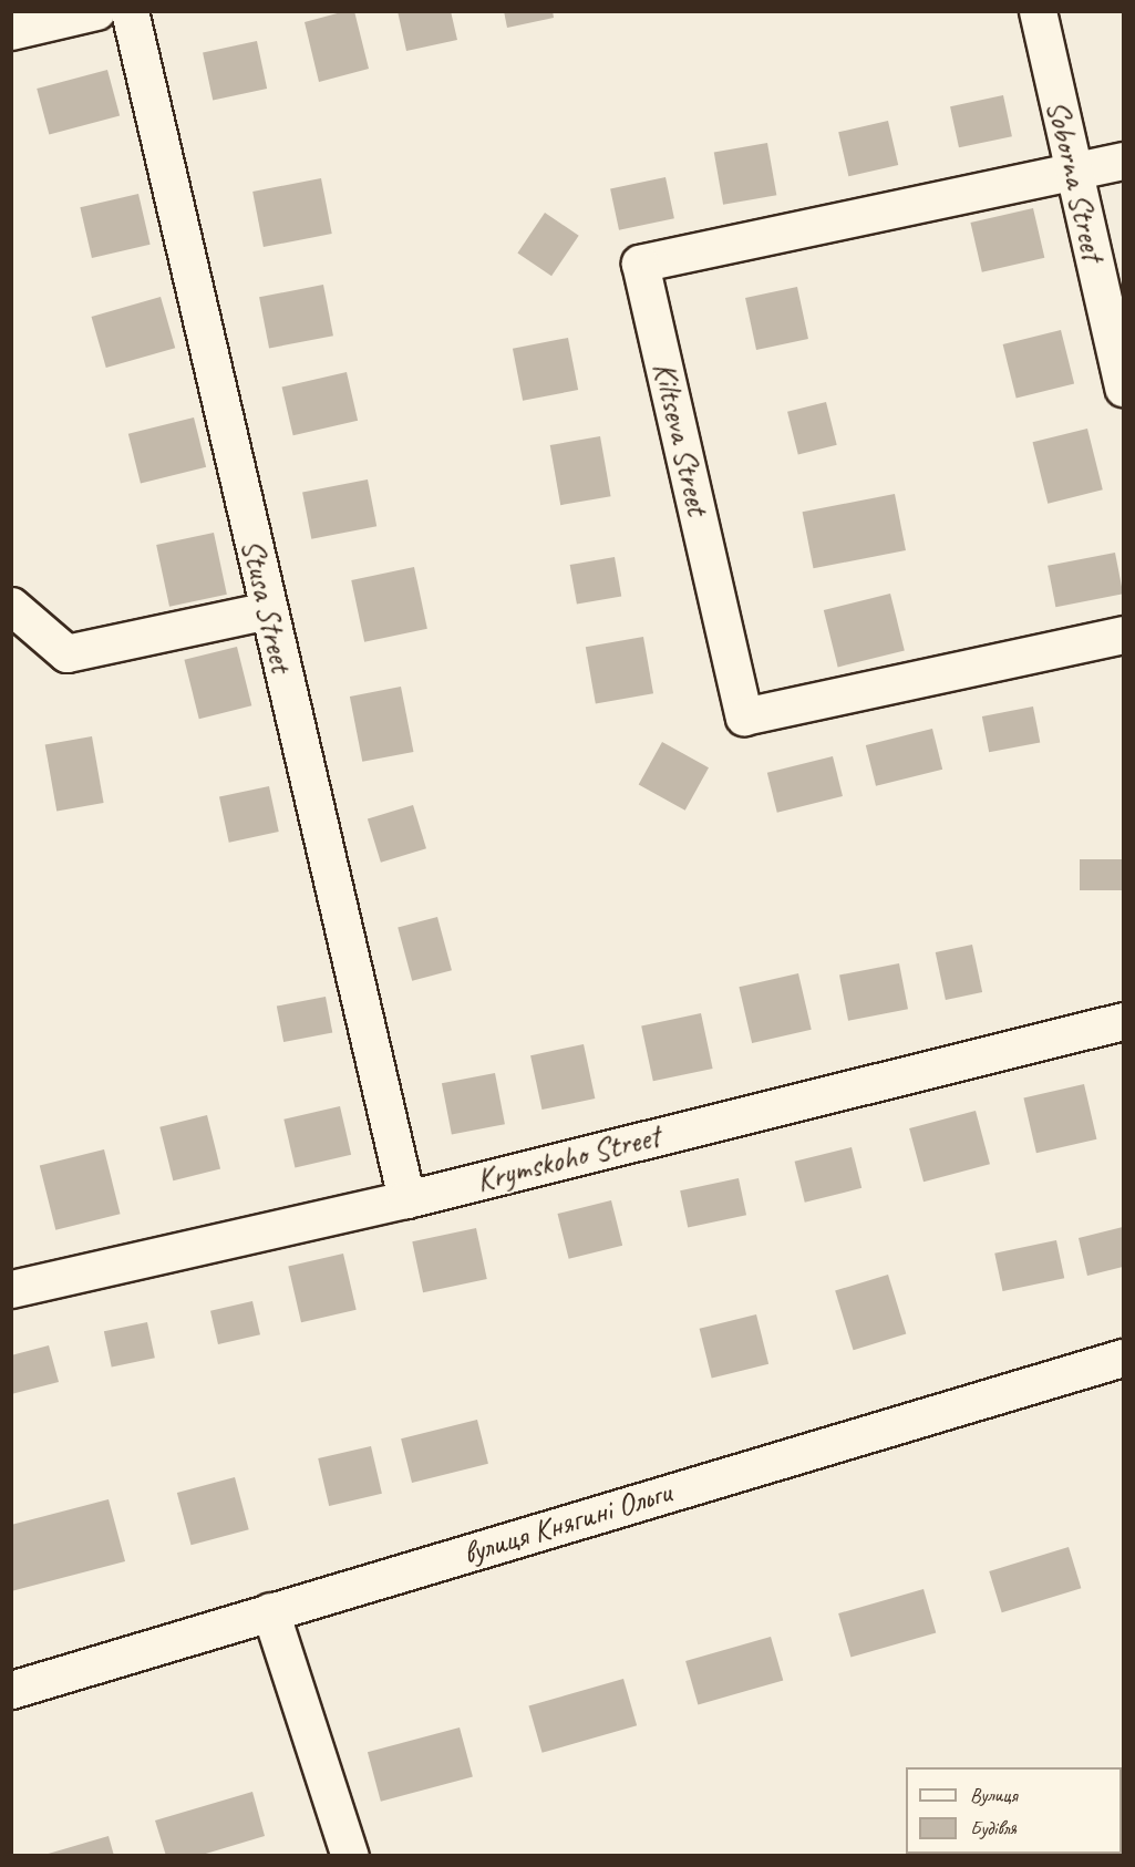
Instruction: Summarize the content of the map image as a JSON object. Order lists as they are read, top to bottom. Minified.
{"streets":{"street":["Soborna Street","Kiltseva Street","Stusa Street","Krymskoho Street","вулиця Княгині Ольги"]},"crossings":[["Soborna Street","Kiltseva Street"],["Stusa Street","Krymskoho Street"]],"legend":["Вулиця","Будівля"]}
